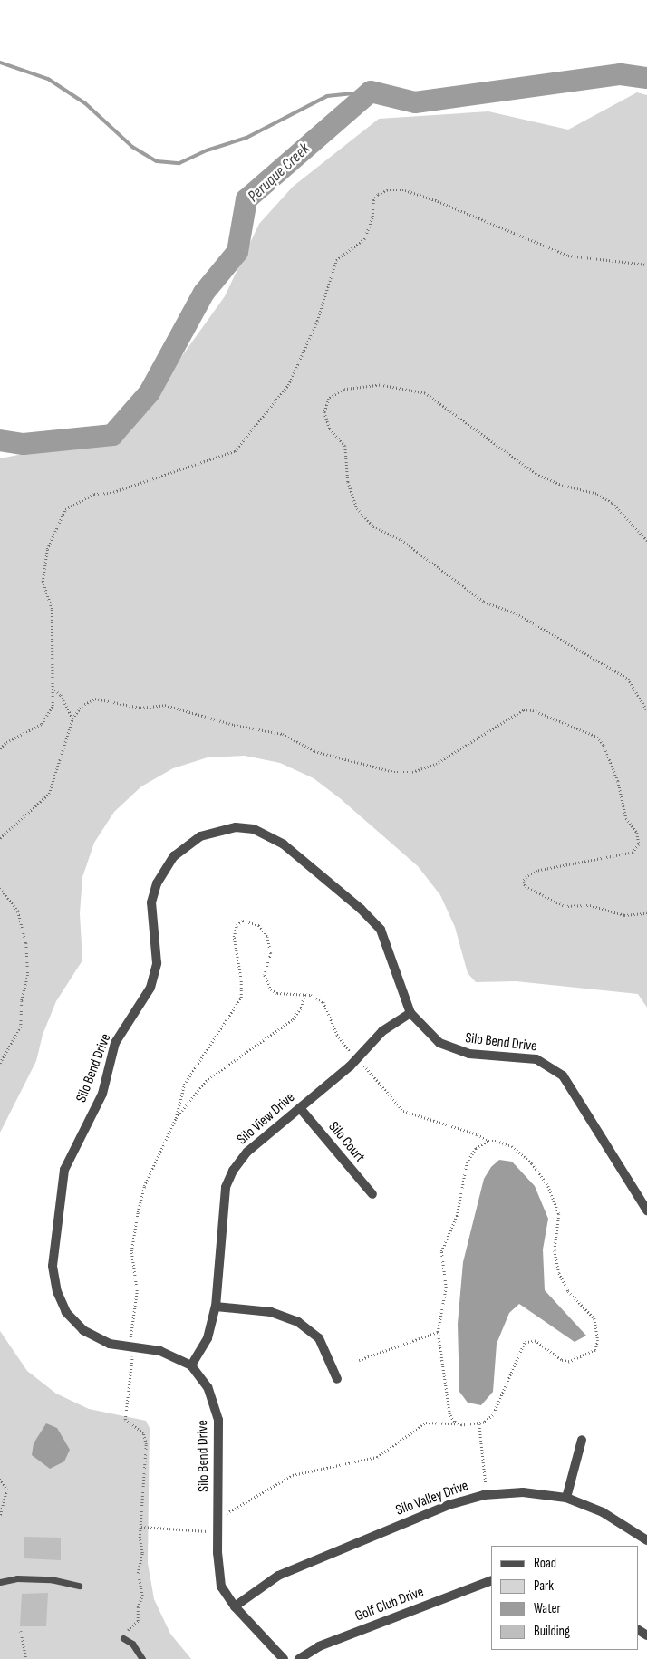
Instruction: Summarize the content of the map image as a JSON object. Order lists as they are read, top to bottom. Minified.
{"streets":{"street":["Silo Bend Drive","Silo View Drive","Silo Court","Silo Valley Drive","Golf Club Drive"]},"crossings":[["Silo Bend Drive","Silo View Drive"],["Silo Bend Drive","Silo Valley Drive"],["Silo View Drive","Silo Court"]],"water":["Peruque Creek"],"legend":["Road","Park","Water","Building"]}
